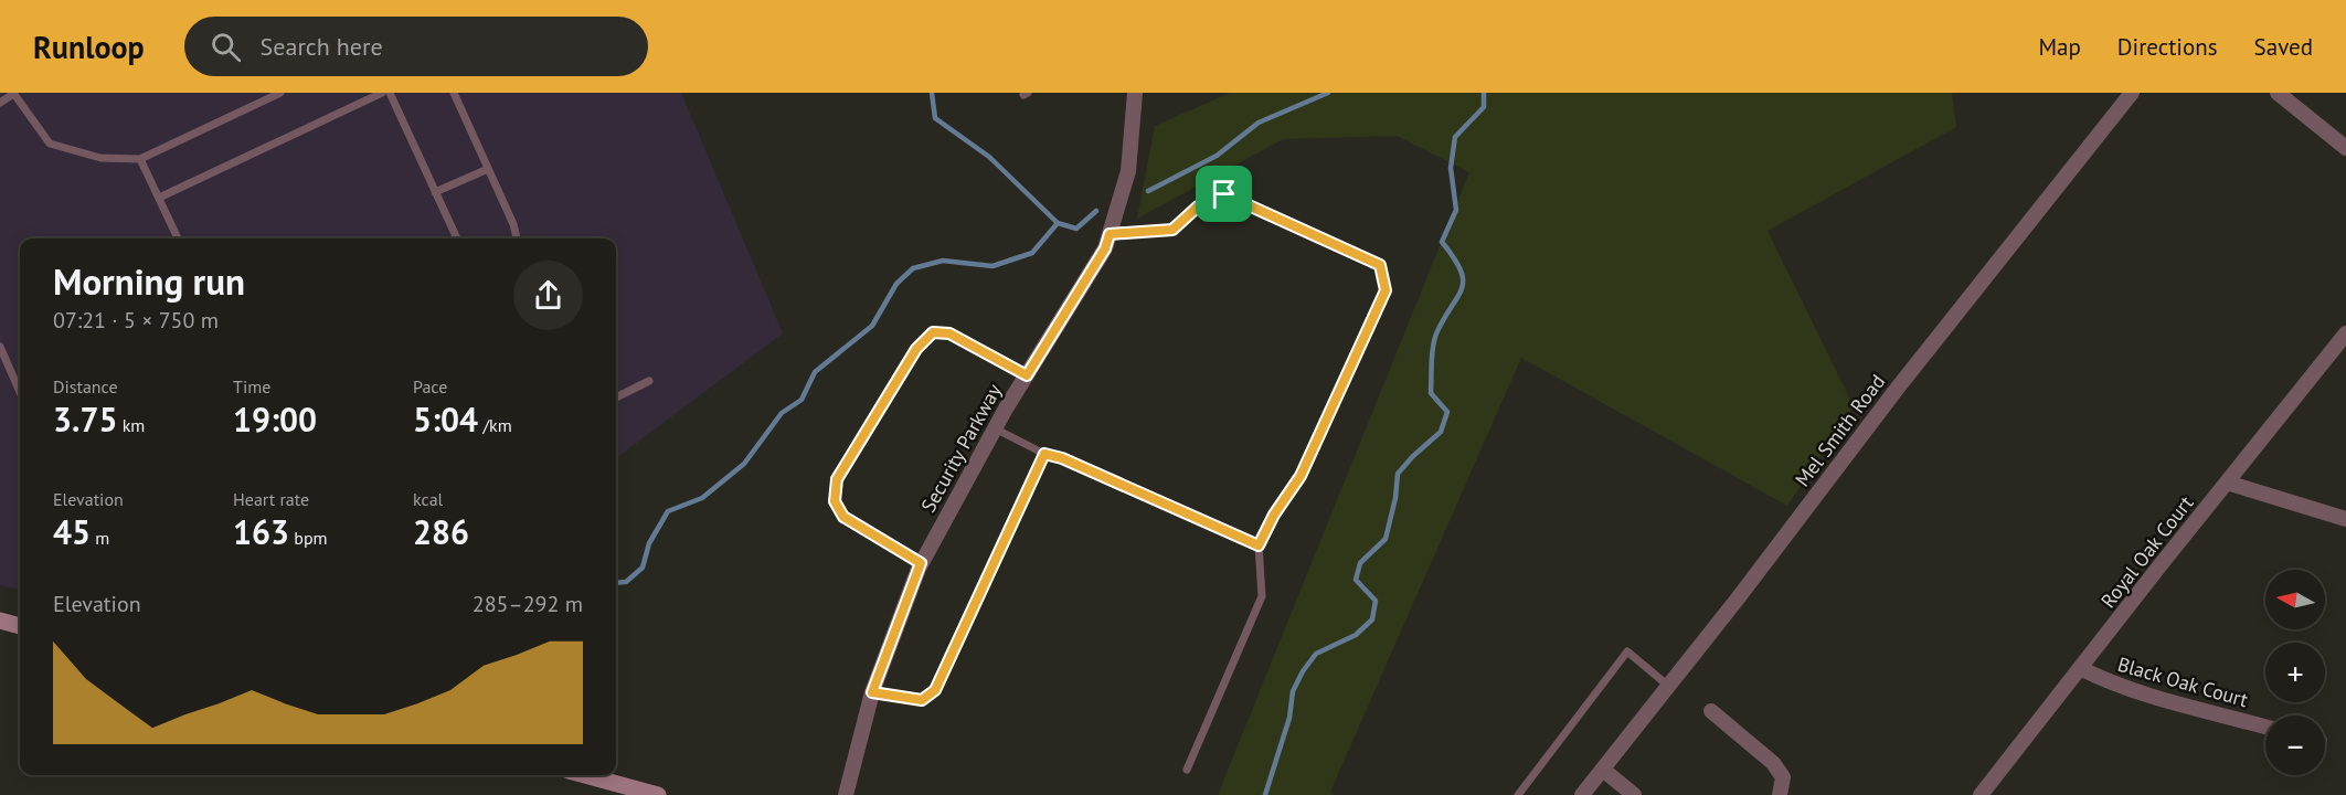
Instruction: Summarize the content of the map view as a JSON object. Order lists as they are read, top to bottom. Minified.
{"streets":{"street":["Mel Smith Road","Security Parkway","Royal Oak Court","Black Oak Court"]},"crossings":[["Royal Oak Court","Black Oak Court"]],"north":"left","page":{"header":"Runloop","search":"Search here","nav":["Map","Directions","Saved"],"heading":["Morning run","07:21 · 5 × 750 m"],"stats":[["Distance","3.75 km"],["Time","19:00"],["Pace","5:04 /km"],["Elevation","45 m"],["Heart rate","163 bpm"],["kcal","286"]],"map_buttons":["+","−"],"chart":["Elevation","285–292 m"]}}
